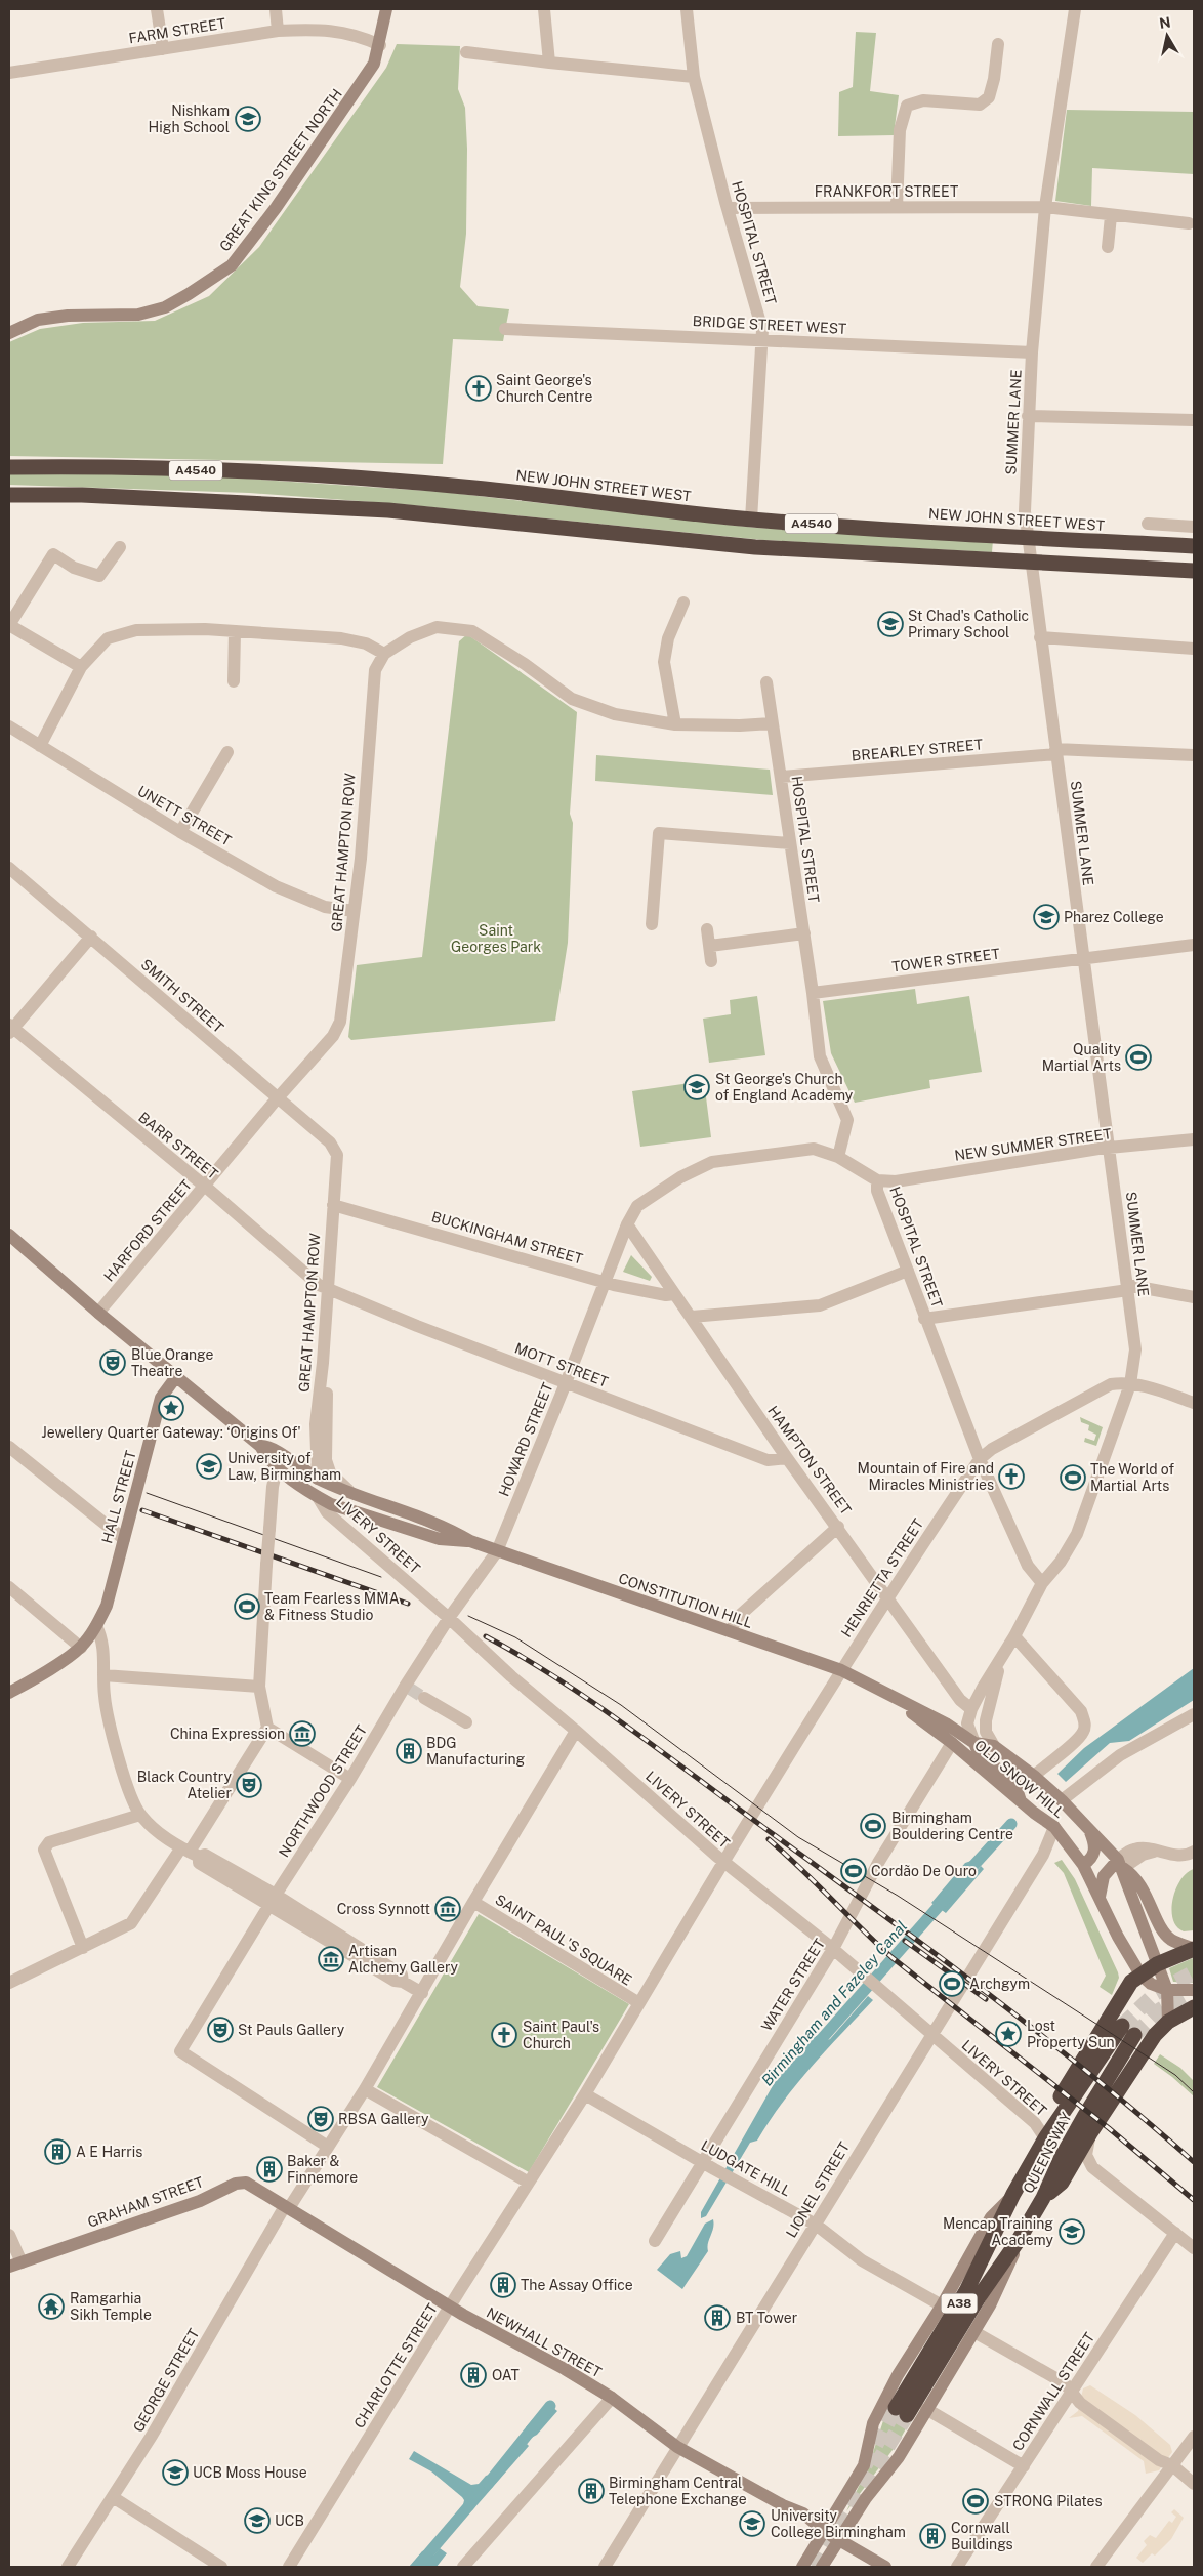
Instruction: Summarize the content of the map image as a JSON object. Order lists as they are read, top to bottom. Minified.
{"streets":{"highway":["A4540","NEW JOHN STREET WEST","QUEENSWAY","A38"],"main road":["GREAT KING STREET NORTH","HALL STREET","CONSTITUTION HILL","OLD SNOW HILL","GRAHAM STREET","NEWHALL STREET"],"street":["FARM STREET","FRANKFORT STREET","HOSPITAL STREET","BRIDGE STREET WEST","SUMMER LANE","BREARLEY STREET","UNETT STREET","GREAT HAMPTON ROW","TOWER STREET","SMITH STREET","NEW SUMMER STREET","BARR STREET","HARFORD STREET","BUCKINGHAM STREET","MOTT STREET","HOWARD STREET","HAMPTON STREET","LIVERY STREET","HENRIETTA STREET","NORTHWOOD STREET","SAINT PAUL'S SQUARE","WATER STREET","LUDGATE HILL","LIONEL STREET","CHARLOTTE STREET","GEORGE STREET","CORNWALL STREET"]},"crossings":[["FARM STREET","GREAT KING STREET NORTH"],["FRANKFORT STREET","HOSPITAL STREET"],["FRANKFORT STREET","SUMMER LANE"],["HOSPITAL STREET","BRIDGE STREET WEST"],["HOSPITAL STREET","SUMMER LANE"],["HOSPITAL STREET","NEW JOHN STREET WEST"],["HOSPITAL STREET","BREARLEY STREET"],["HOSPITAL STREET","TOWER STREET"],["HOSPITAL STREET","NEW SUMMER STREET"],["HOSPITAL STREET","HOWARD STREET"],["HOSPITAL STREET","HENRIETTA STREET"],["BRIDGE STREET WEST","SUMMER LANE"],["SUMMER LANE","A4540"],["SUMMER LANE","NEW JOHN STREET WEST"],["SUMMER LANE","BREARLEY STREET"],["SUMMER LANE","TOWER STREET"],["SUMMER LANE","NEW SUMMER STREET"],["SUMMER LANE","HAMPTON STREET"],["SUMMER LANE","HENRIETTA STREET"],["SUMMER LANE","CONSTITUTION HILL"],["UNETT STREET","GREAT HAMPTON ROW"],["GREAT HAMPTON ROW","SMITH STREET"],["GREAT HAMPTON ROW","BARR STREET"],["GREAT HAMPTON ROW","HARFORD STREET"],["GREAT HAMPTON ROW","BUCKINGHAM STREET"],["GREAT HAMPTON ROW","MOTT STREET"],["GREAT HAMPTON ROW","CONSTITUTION HILL"],["SMITH STREET","HARFORD STREET"],["BARR STREET","HARFORD STREET"],["BARR STREET","MOTT STREET"],["BUCKINGHAM STREET","HOWARD STREET"],["BUCKINGHAM STREET","HAMPTON STREET"],["MOTT STREET","HOWARD STREET"],["MOTT STREET","HAMPTON STREET"],["HOWARD STREET","HAMPTON STREET"],["HOWARD STREET","CONSTITUTION HILL"],["HOWARD STREET","NORTHWOOD STREET"],["HAMPTON STREET","HENRIETTA STREET"],["LIVERY STREET","HENRIETTA STREET"],["LIVERY STREET","CONSTITUTION HILL"],["LIVERY STREET","NORTHWOOD STREET"],["LIVERY STREET","WATER STREET"],["LIVERY STREET","QUEENSWAY"],["LIVERY STREET","LIONEL STREET"],["LIVERY STREET","A38"],["HENRIETTA STREET","CONSTITUTION HILL"],["HENRIETTA STREET","SAINT PAUL'S SQUARE"],["CONSTITUTION HILL","OLD SNOW HILL"],["CONSTITUTION HILL","NORTHWOOD STREET"],["CONSTITUTION HILL","WATER STREET"],["OLD SNOW HILL","WATER STREET"],["OLD SNOW HILL","LIONEL STREET"],["NORTHWOOD STREET","SAINT PAUL'S SQUARE"],["NORTHWOOD STREET","GEORGE STREET"],["SAINT PAUL'S SQUARE","LUDGATE HILL"],["SAINT PAUL'S SQUARE","CHARLOTTE STREET"],["SAINT PAUL'S SQUARE","GEORGE STREET"],["WATER STREET","LUDGATE HILL"],["QUEENSWAY","A38"],["LUDGATE HILL","LIONEL STREET"],["LIONEL STREET","NEWHALL STREET"],["GRAHAM STREET","NEWHALL STREET"],["GRAHAM STREET","GEORGE STREET"],["NEWHALL STREET","CHARLOTTE STREET"],["NEWHALL STREET","GEORGE STREET"]],"water":["Birmingham and Fazeley Canal"],"parks":["Saint Georges Park"],"places":{"school or university":["Nishkam High School","St Chad's Catholic Primary School","Pharez College","St George's Church of England Academy","University of Law, Birmingham","Mencap Training Academy","UCB Moss House","UCB","University College Birmingham"],"church":["Saint George's Church Centre","Mountain of Fire and Miracles Ministries","Saint Paul's Church"],"sports":["Quality Martial Arts","The World of Martial Arts","Team Fearless MMA & Fitness Studio","Birmingham Bouldering Centre","Cordão De Ouro","Archgym","STRONG Pilates"],"theatre":["Blue Orange Theatre","Black Country Atelier","St Pauls Gallery","RBSA Gallery"],"place":["Jewellery Quarter Gateway: ‘Origins Of'","Lost Property Sun"],"museum":["China Expression","Cross Synnott","Artisan Alchemy Gallery"],"building":["BDG Manufacturing","A E Harris","Baker & Finnemore","The Assay Office","BT Tower","OAT","Birmingham Central Telephone Exchange","Cornwall Buildings"],"temple":["Ramgarhia Sikh Temple"]},"north":"top"}
